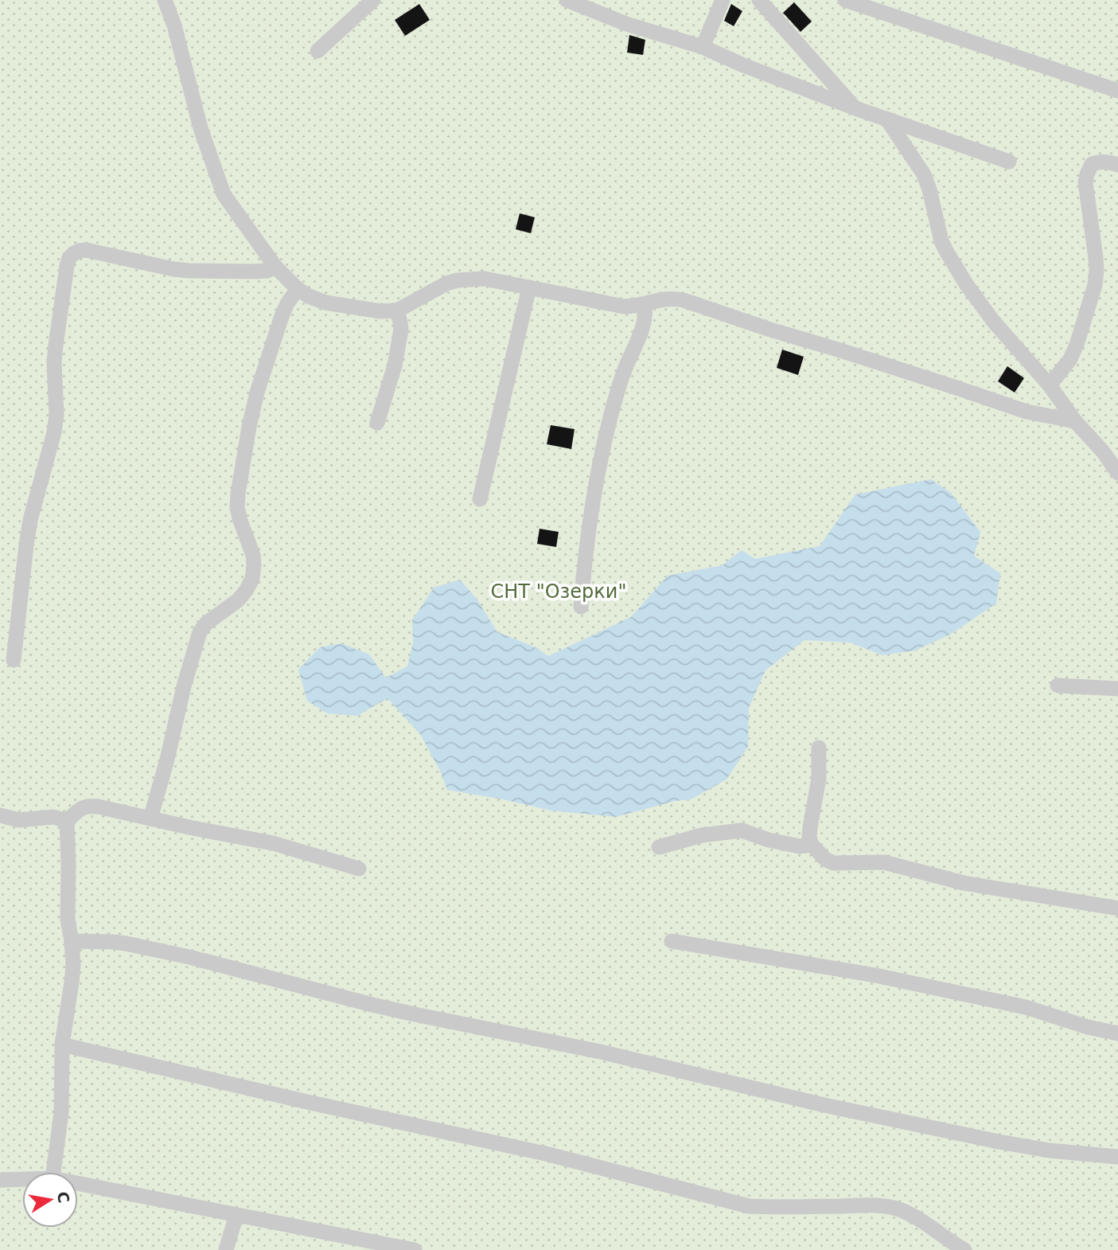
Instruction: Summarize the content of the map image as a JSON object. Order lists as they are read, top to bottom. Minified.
{"parks":["СНТ \"Озерки\""],"north":"right"}
